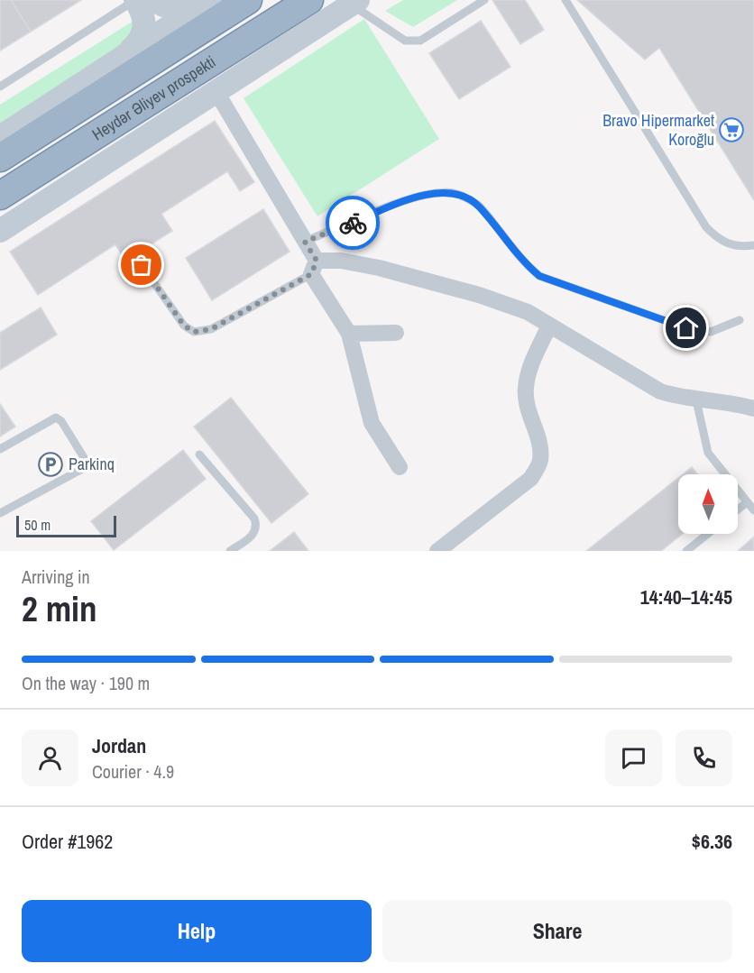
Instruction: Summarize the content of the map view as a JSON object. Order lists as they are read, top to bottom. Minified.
{"streets":{"highway":["Heydər Əliyev prospekti"]},"places":{"supermarket":["Bravo Hipermarket Koroğlu"],"parking":["Parkinq"]},"scale_bar":"50 m","north":"top","page":{"scale":"50 m","heading":["2 min","Arriving in","14:40–14:45"],"panel":["Jordan","Courier · 4.9","Order #1962","$6.36"],"bar":"On the way · 190 m","buttons":["Help","Share"]}}
